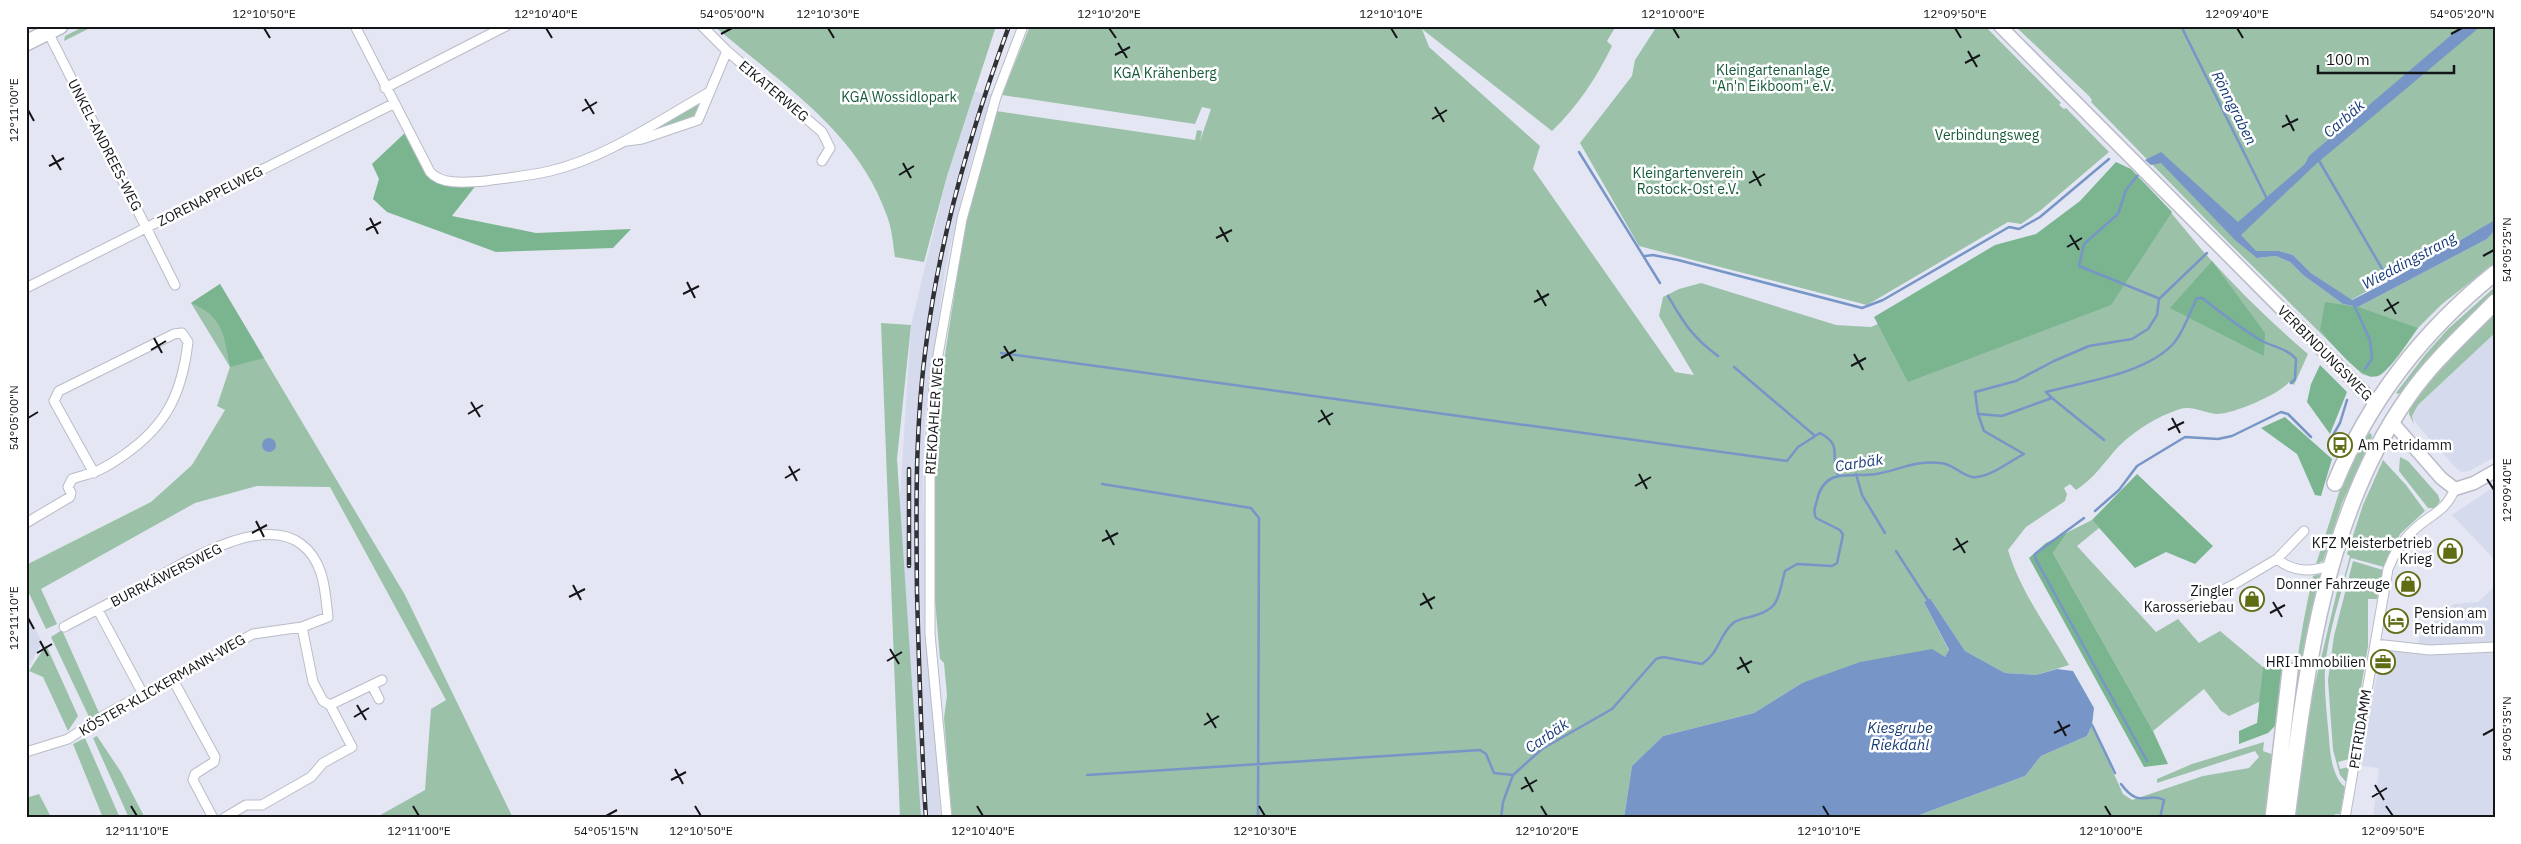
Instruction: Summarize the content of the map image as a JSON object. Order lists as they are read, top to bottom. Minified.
{"streets":{"main road":["VERBINDUNGSWEG"],"street":["EIKATERWEG","UNKEL-ANDREES-WEG","ZORENAPPELWEG","RIEKDAHLER WEG","BURRKÄWERSWEG","KÖSTER-KLICKERMANN-WEG","PETRIDAMM"]},"crossings":[["UNKEL-ANDREES-WEG","ZORENAPPELWEG"],["BURRKÄWERSWEG","KÖSTER-KLICKERMANN-WEG"]],"water":["Rönngraben","Carbäk","Wieddingstrang","Kiesgrube Riekdahl"],"parks":["Kleingartenanlage \"An'n Eikboom\" e.V.","KGA Krähenberg","KGA Wossidlopark","Verbindungsweg","Kleingartenverein Rostock-Ost e.V."],"places":{"bus stop":["Am Petridamm"],"shop":["KFZ Meisterbetrieb Krieg","Donner Fahrzeuge","Zingler Karosseriebau"],"hotel":["Pension am Petridamm"],"office":["HRI Immobilien"]},"scale_bar":"100 m","coordinates":["12°10'50\"E","12°10'40\"E","54°05'00\"N","12°10'30\"E","12°10'20\"E","12°10'10\"E","12°10'00\"E","12°09'50\"E","12°09'40\"E","54°05'20\"N","12°11'00\"E","54°05'25\"N","12°11'10\"E","54°05'35\"N","54°05'15\"N"]}
